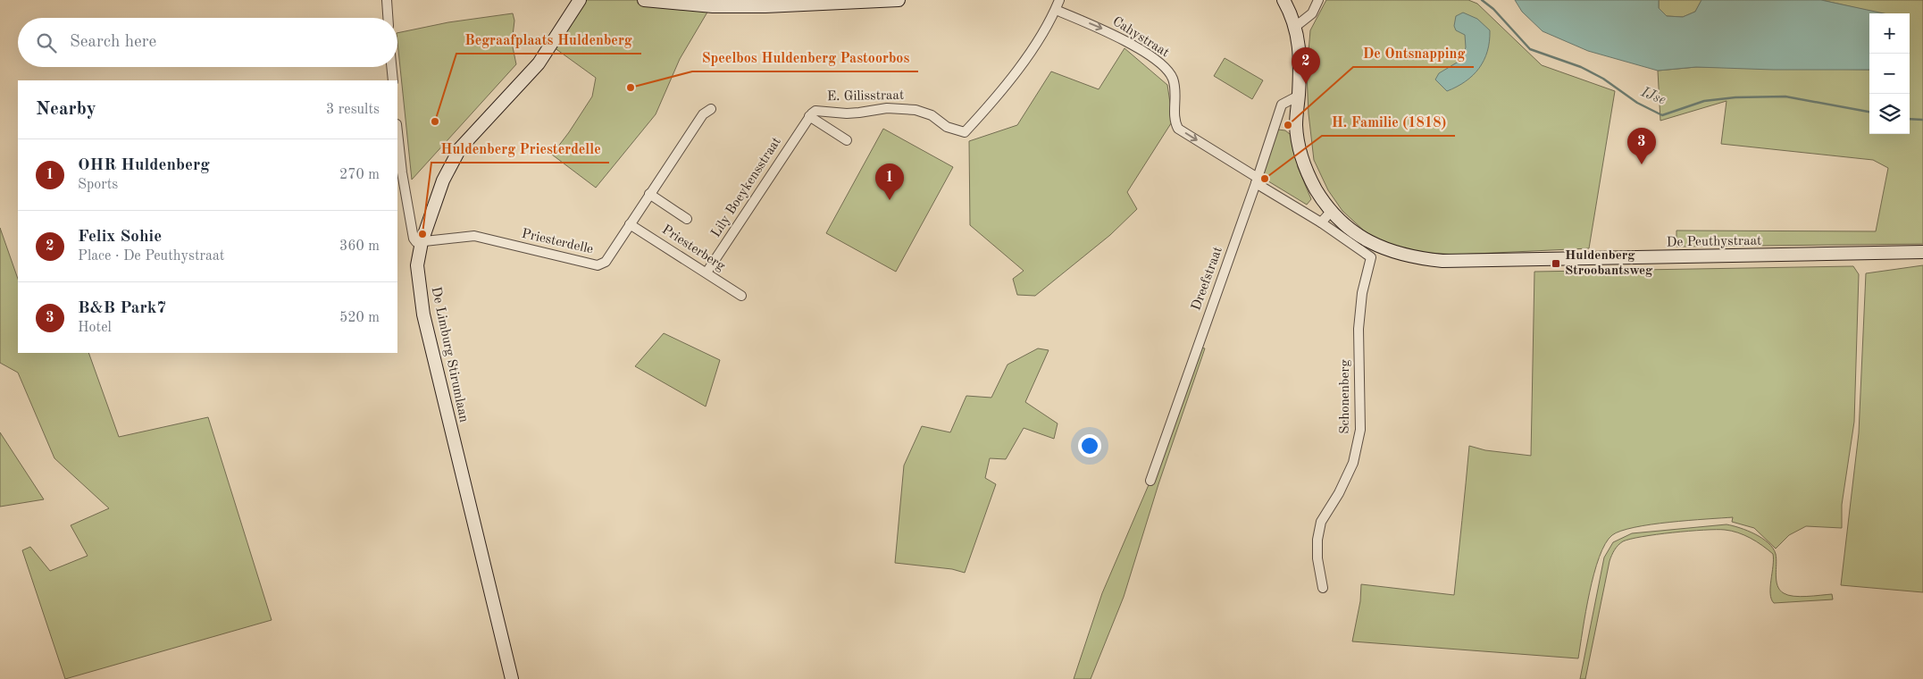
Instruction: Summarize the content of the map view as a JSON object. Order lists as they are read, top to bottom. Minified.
{"streets":{"street":["Cahystraat","E. Gilisstraat","Lily Boeykensstraat","Priesterdelle","De Peuthystraat","Priesterberg","Dreefstraat","De Limburg Stirumlaan","Schonenberg"]},"crossings":[["Cahystraat","E. Gilisstraat"],["Cahystraat","Dreefstraat"],["E. Gilisstraat","Lily Boeykensstraat"],["Lily Boeykensstraat","Priesterberg"],["Priesterdelle","Priesterberg"],["Priesterdelle","De Limburg Stirumlaan"],["De Peuthystraat","Dreefstraat"]],"one_way":["Cahystraat"],"water":["IJse"],"places":{"other":["Speelbos Huldenberg Pastoorbos","Begraafplaats Huldenberg","De Ontsnapping","H. Familie (1818)","Huldenberg Priesterdelle"],"transit":["Huldenberg Stroobantsweg"]},"page":{"map_buttons":["+","−"],"search":"Search here","pins":["2","3","1"],"heading":["Nearby","3 results"],"list":[{"mark":"1","name":"OHR Huldenberg","note":"Sports","value":"270 m"},{"mark":"2","name":"Felix Sohie","note":"Place · De Peuthystraat","value":"360 m"},{"mark":"3","name":"B&B Park7","note":"Hotel","value":"520 m"}]}}
